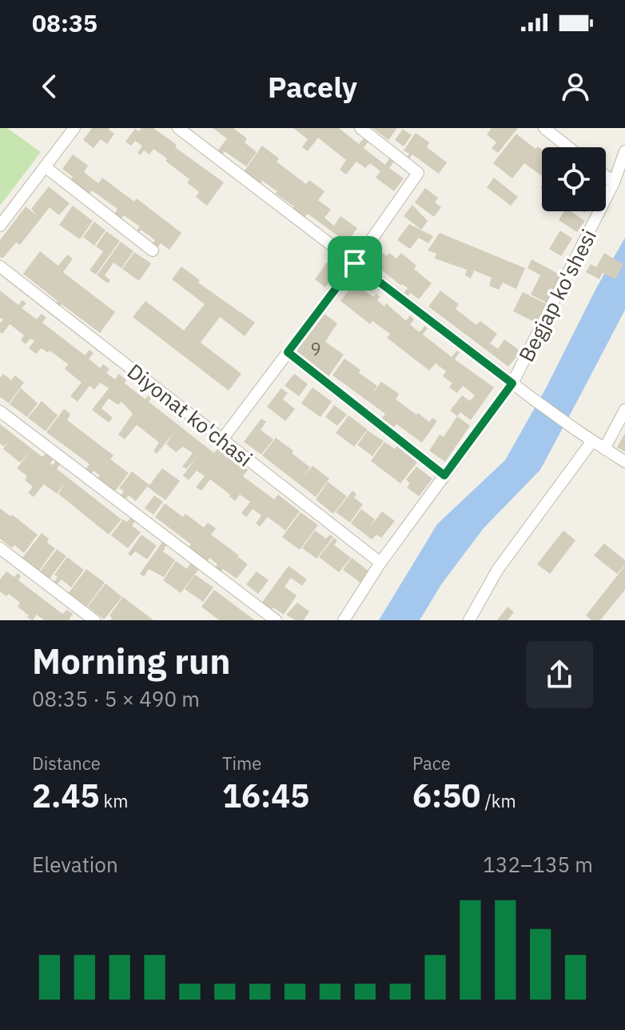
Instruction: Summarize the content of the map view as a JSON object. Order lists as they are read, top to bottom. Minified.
{"streets":{"street":["Begjap ko'shesi","Diyonat ko'chasi"]},"crossings":[["Begjap ko'shesi","Diyonat ko'chasi"]],"house_numbers":["9"],"page":{"status":"08:35","header":"Pacely","heading":["Morning run","08:35 · 5 × 490 m"],"stats":[["Distance","2.45 km"],["Time","16:45"],["Pace","6:50 /km"]],"chart":["Elevation","132–135 m"]}}
